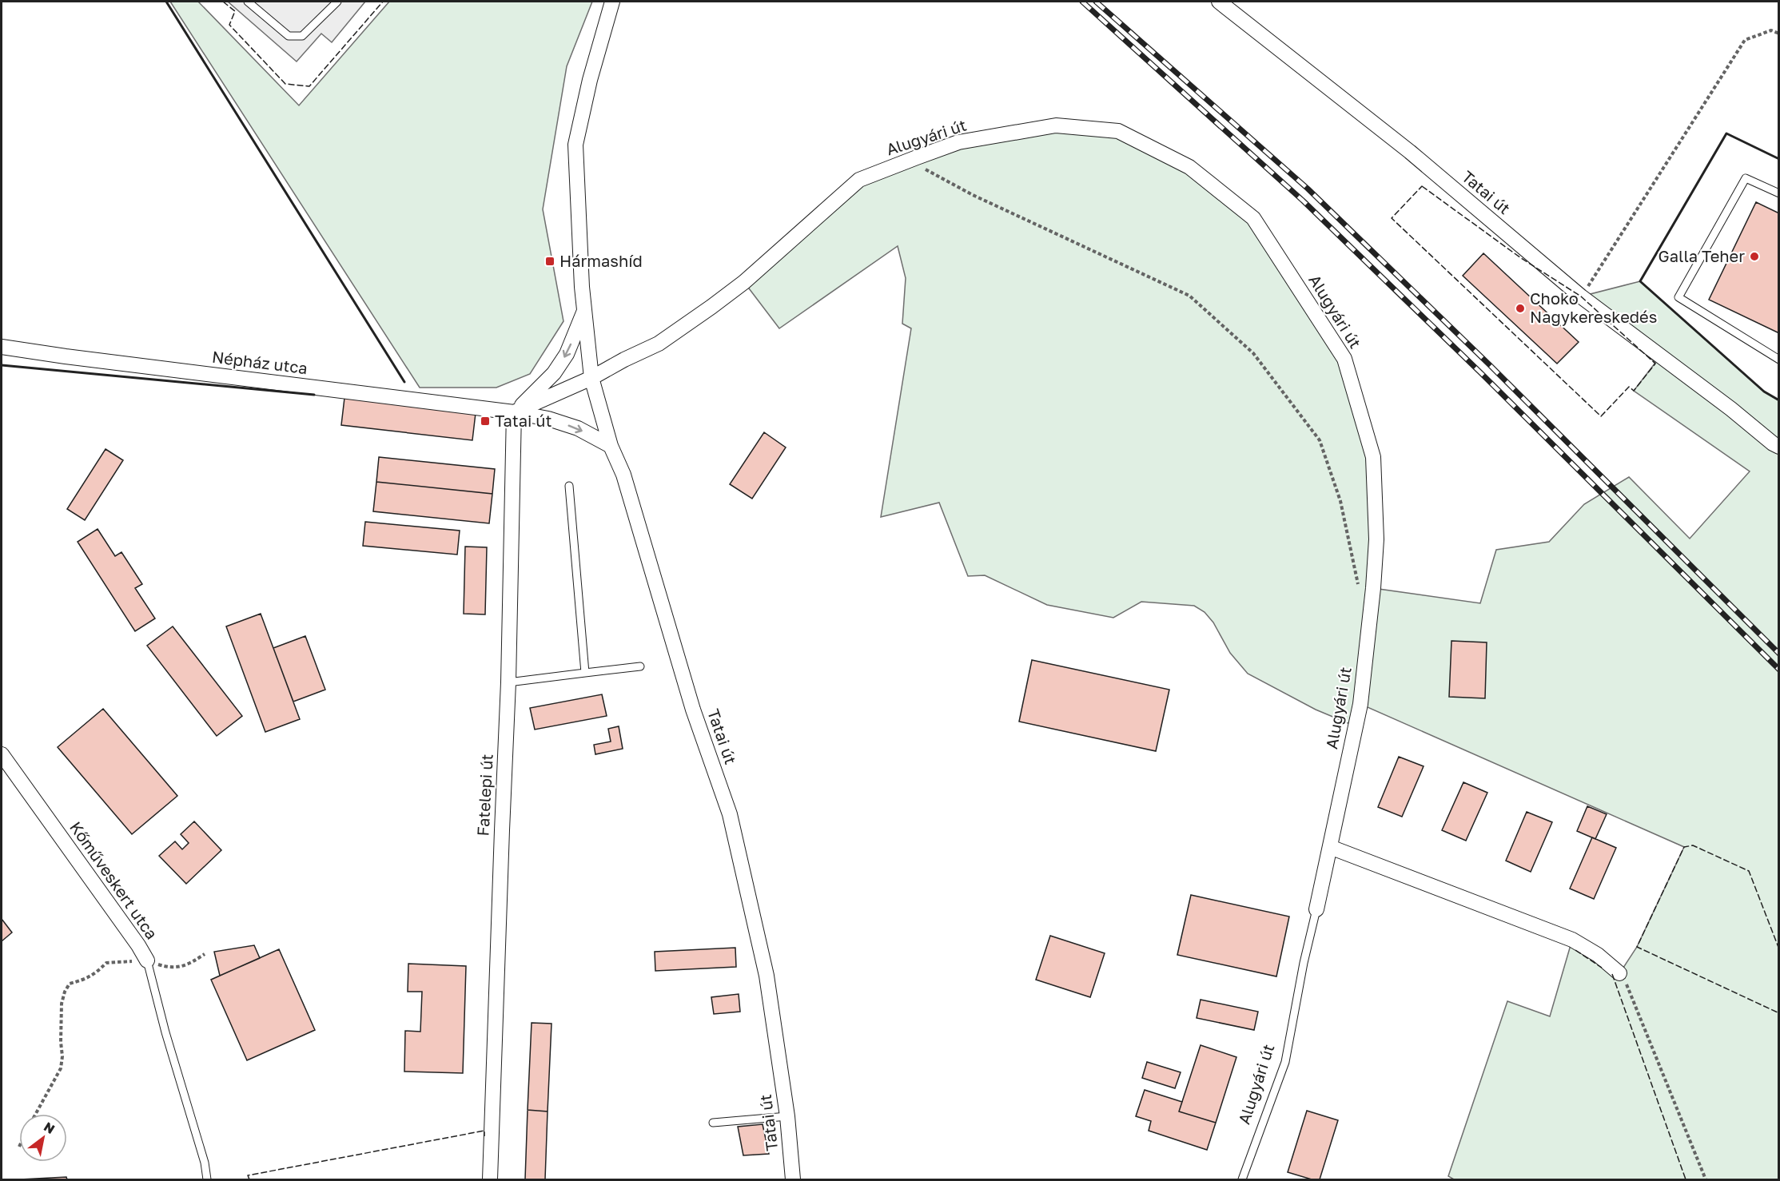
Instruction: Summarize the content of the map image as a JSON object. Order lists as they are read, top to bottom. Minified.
{"streets":{"street":["Alugyári út","Tatai út","Népház utca","Fatelepi út","Kőműveskert utca"]},"crossings":[["Alugyári út","Tatai út"],["Tatai út","Népház utca"],["Népház utca","Fatelepi út"]],"places":{"other":["Galla Teher","Choko Nagykereskedés"],"transit":["Hármashíd","Tatai út"]},"north":"top right"}
